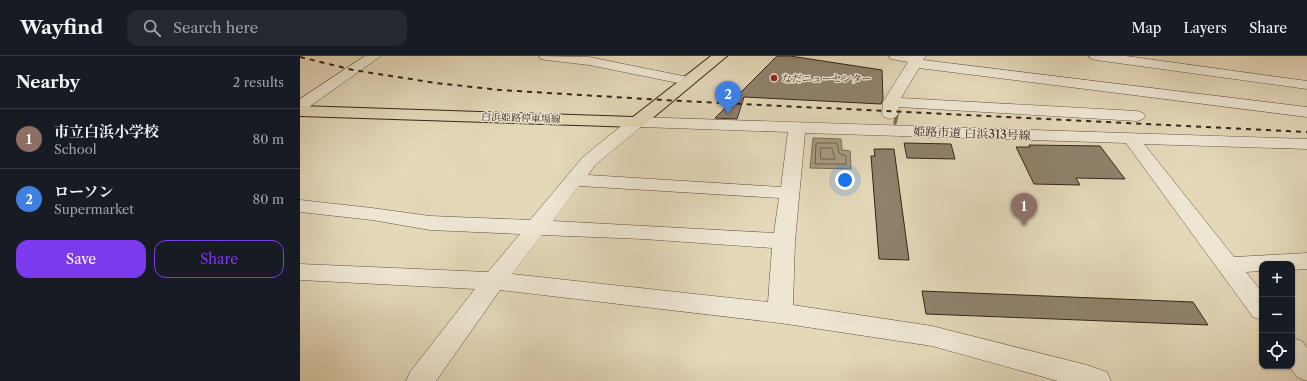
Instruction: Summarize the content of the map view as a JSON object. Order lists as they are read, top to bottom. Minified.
{"streets":{"main road":["白浜姫路停車場線"],"street":["姫路市道 白浜313号線"]},"crossings":[["白浜姫路停車場線","姫路市道 白浜313号線"]],"places":["なだニューセンター"],"page":{"header":"Wayfind","search":"Search here","nav":["Map","Layers","Share"],"heading":["Nearby","2 results"],"pins":["2","1"],"list":[{"mark":"1","name":"市立白浜小学校","note":"School","value":"80 m"},{"mark":"2","name":"ローソン","note":"Supermarket","value":"80 m"}],"buttons":["Save","Share"],"map_buttons":["+","−"]}}
